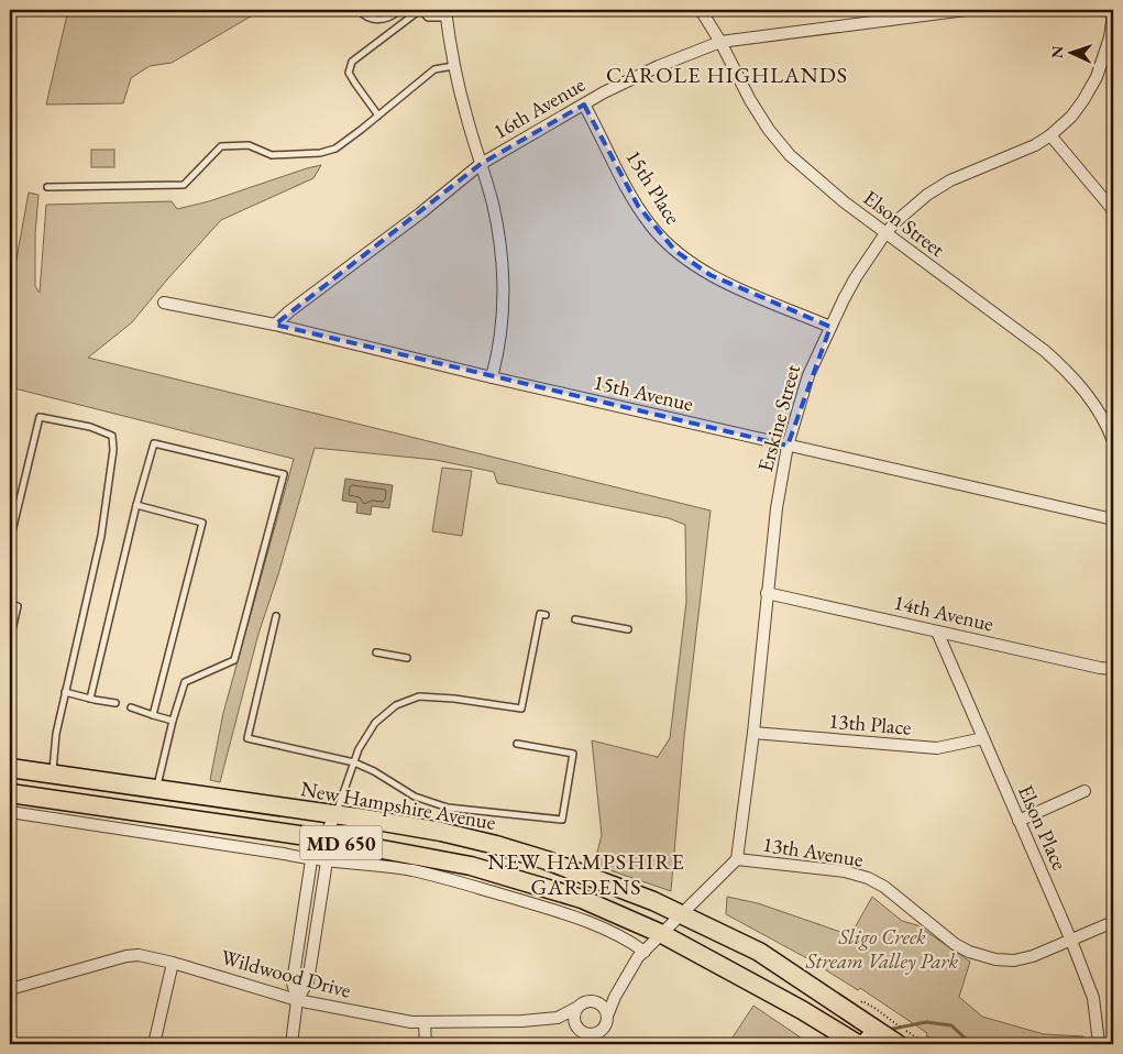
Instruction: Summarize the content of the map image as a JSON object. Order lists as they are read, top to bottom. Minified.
{"streets":{"main road":["New Hampshire Avenue","MD 650"],"street":["16th Avenue","15th Place","Elson Street","15th Avenue","Erskine Street","14th Avenue","13th Place","Elson Place","13th Avenue","Wildwood Drive"]},"crossings":[["16th Avenue","15th Place"],["16th Avenue","Elson Street"],["16th Avenue","15th Avenue"],["15th Place","Erskine Street"],["Elson Street","Erskine Street"],["15th Avenue","Erskine Street"],["Erskine Street","14th Avenue"],["Erskine Street","13th Place"],["Erskine Street","13th Avenue"],["14th Avenue","Elson Place"],["13th Place","Elson Place"],["Elson Place","13th Avenue"]],"districts":["CAROLE HIGHLANDS","NEW HAMPSHIRE GARDENS"],"parks":["Sligo Creek Stream Valley Park"],"north":"left"}
